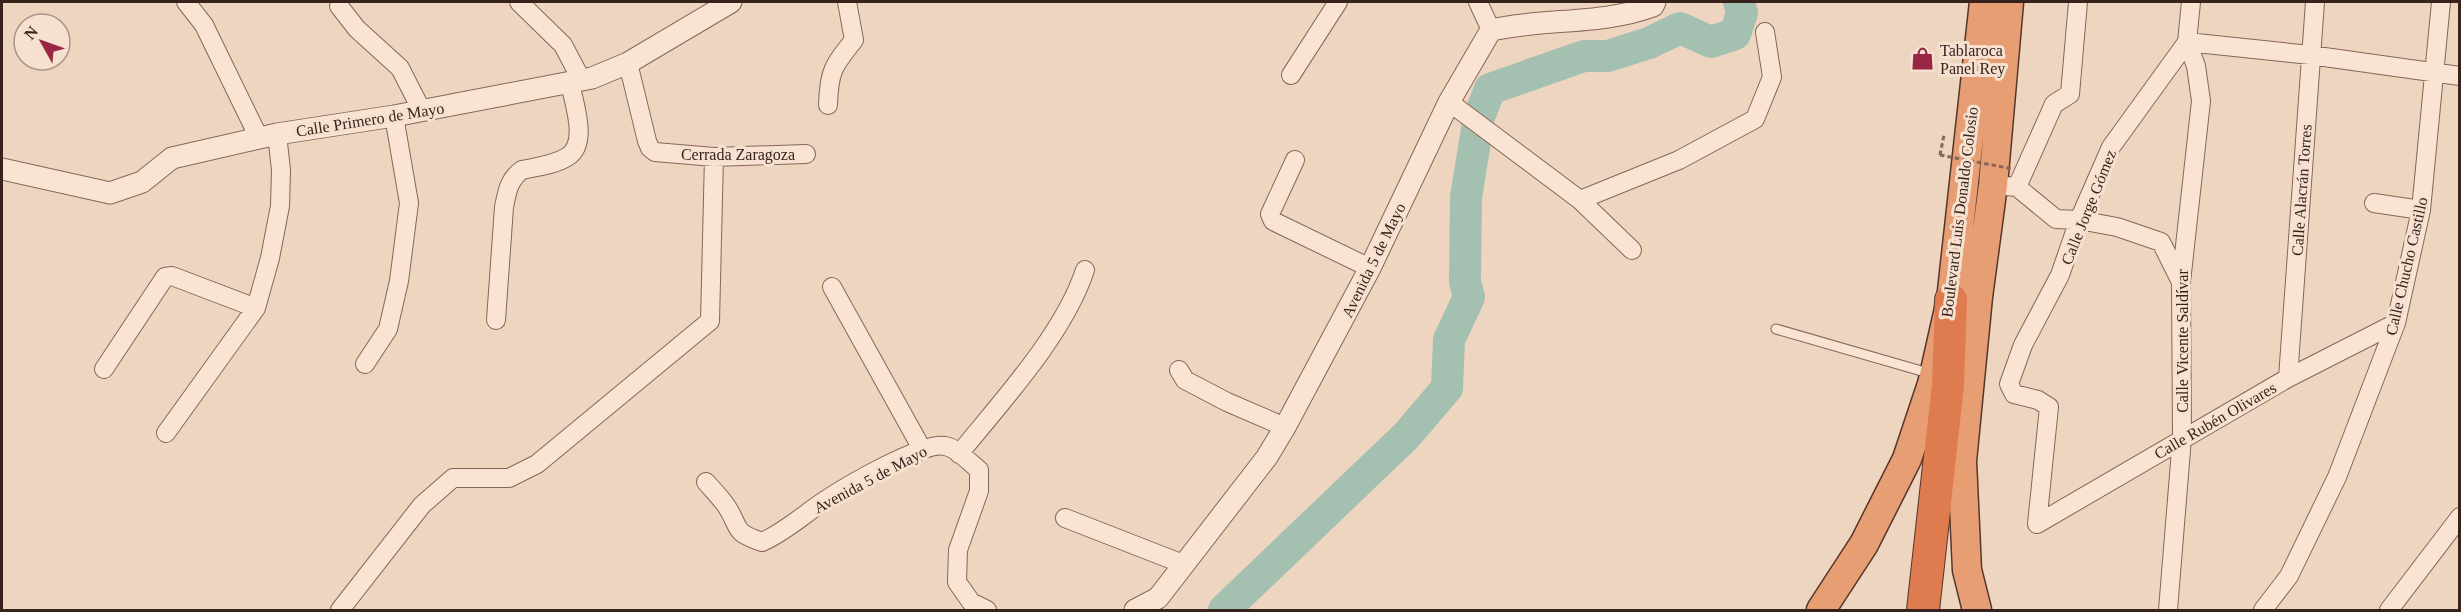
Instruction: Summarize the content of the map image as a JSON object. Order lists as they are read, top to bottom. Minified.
{"streets":{"highway":["Boulevard Luis Donaldo Colosio"],"street":["Calle Primero de Mayo","Cerrada Zaragoza","Calle Alacrán Torres","Calle Jorge Gómez","Avenida 5 de Mayo","Calle Chucho Castillo","Calle Vicente Saldívar","Calle Rubén Olivares"]},"crossings":[["Calle Primero de Mayo","Cerrada Zaragoza"],["Calle Alacrán Torres","Calle Rubén Olivares"],["Calle Jorge Gómez","Calle Vicente Saldívar"],["Calle Jorge Gómez","Calle Rubén Olivares"],["Calle Chucho Castillo","Calle Rubén Olivares"],["Calle Vicente Saldívar","Calle Rubén Olivares"]],"places":{"shop":["Tablaroca Panel Rey"]},"north":"top left"}
